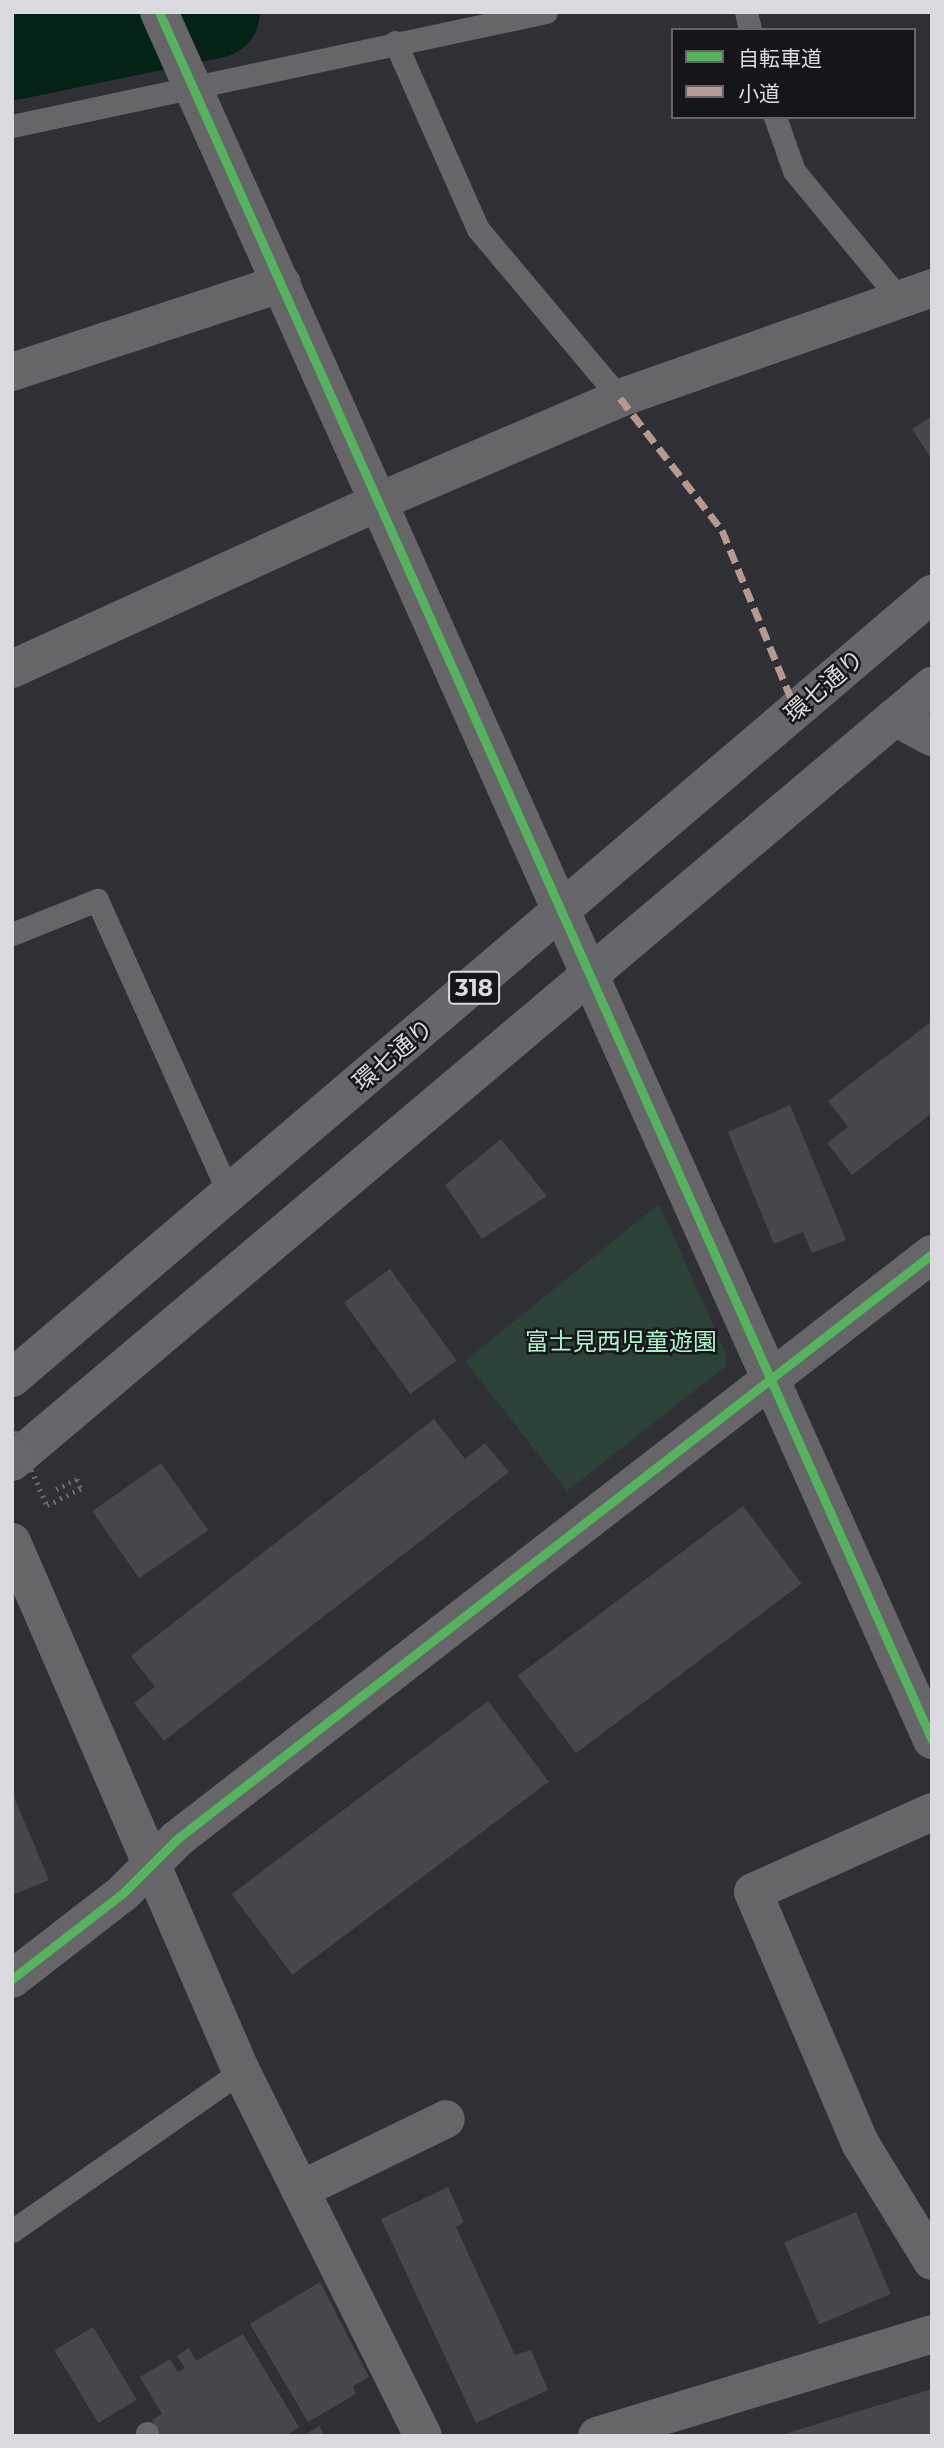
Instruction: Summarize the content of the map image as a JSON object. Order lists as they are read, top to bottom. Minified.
{"streets":{"main road":["環七通り","318"]},"parks":["富士見西児童遊園"],"legend":["自転車道","小道"]}
